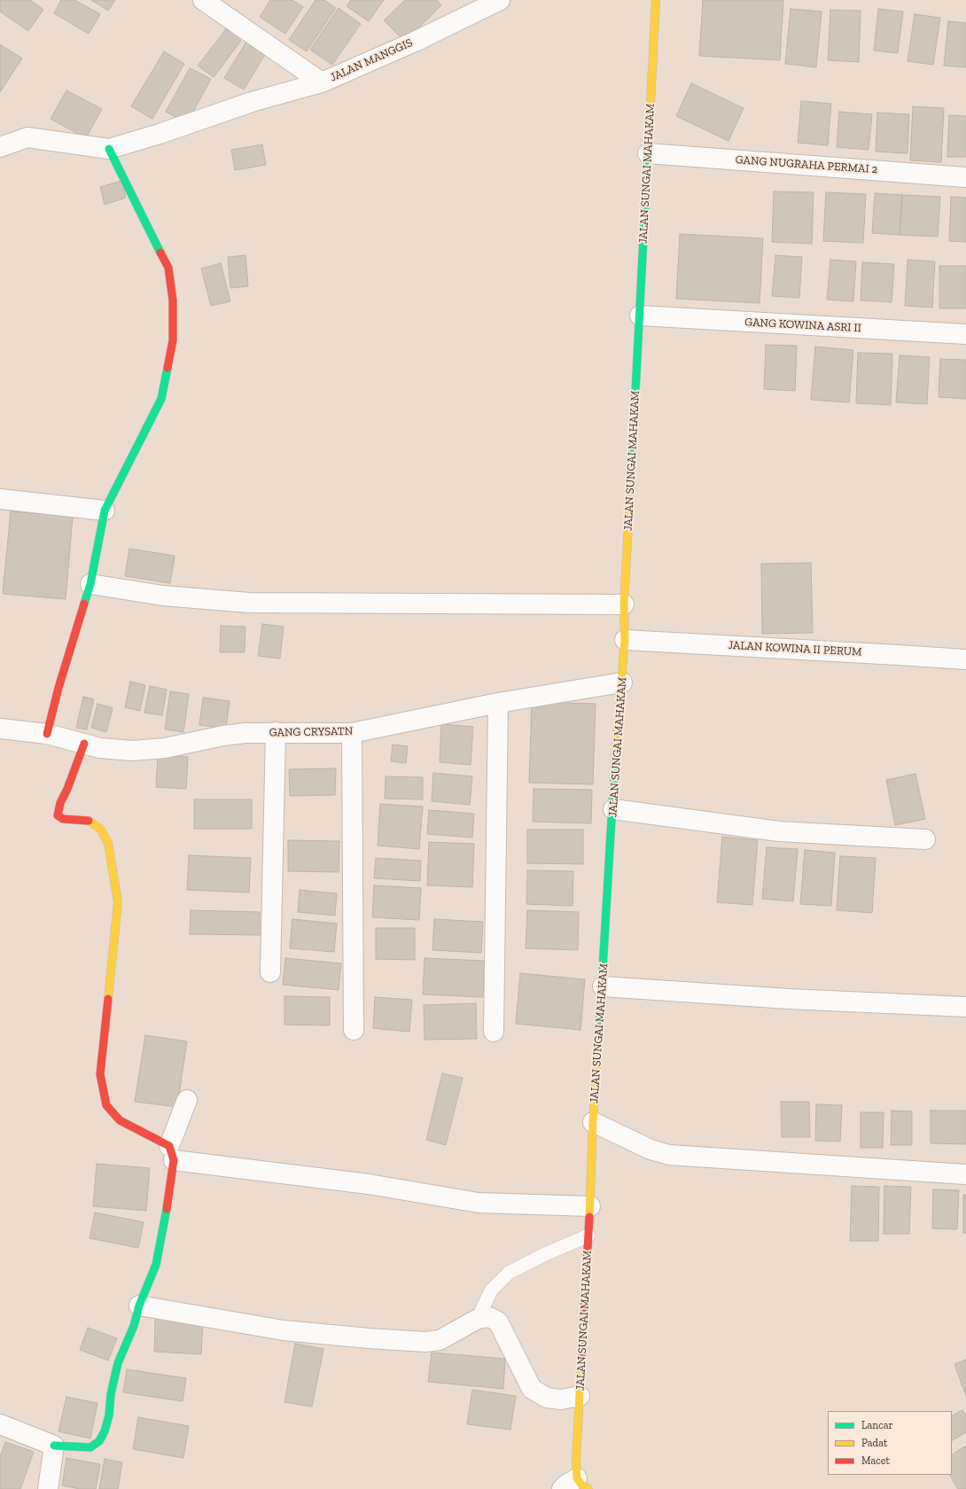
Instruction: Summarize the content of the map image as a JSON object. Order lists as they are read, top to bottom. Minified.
{"streets":{"street":["JALAN MANGGIS","GANG NUGRAHA PERMAI 2","JALAN SUNGAI MAHAKAM","GANG KOWINA ASRI II","JALAN KOWINA II PERUM","GANG CRYSATN"]},"crossings":[["GANG NUGRAHA PERMAI 2","JALAN SUNGAI MAHAKAM"],["JALAN SUNGAI MAHAKAM","GANG KOWINA ASRI II"],["JALAN SUNGAI MAHAKAM","JALAN KOWINA II PERUM"],["JALAN SUNGAI MAHAKAM","GANG CRYSATN"]],"legend":["Lancar","Padat","Macet"]}
